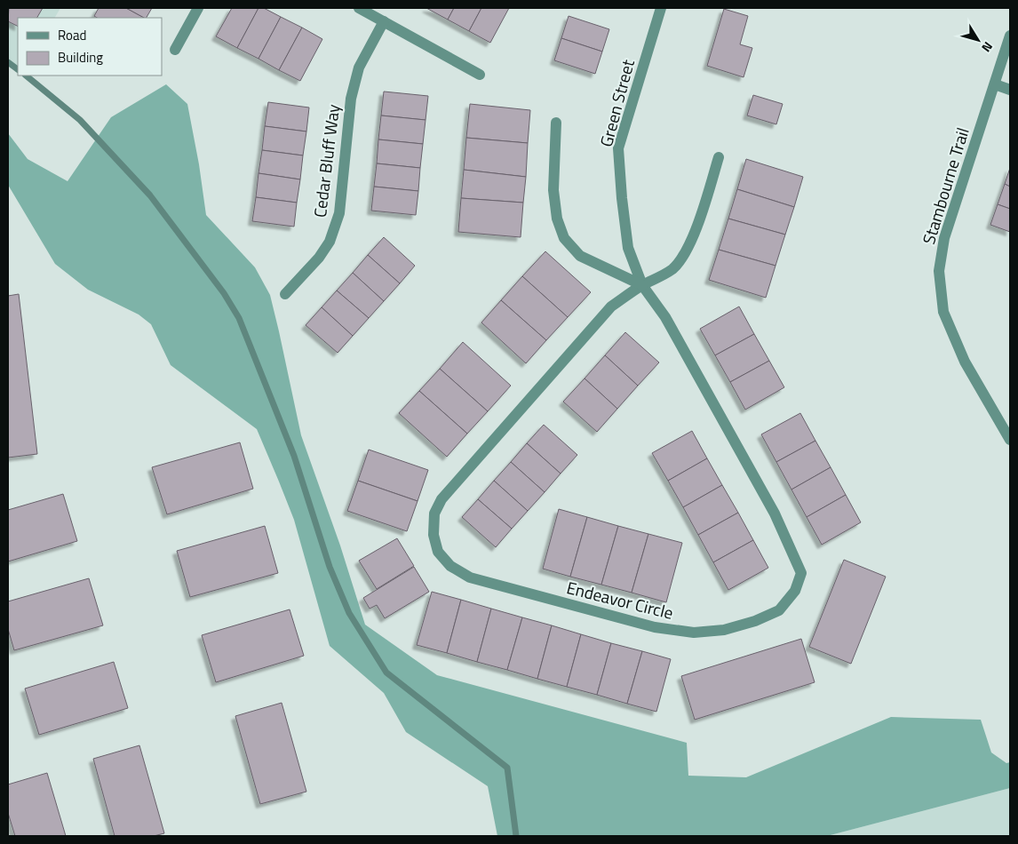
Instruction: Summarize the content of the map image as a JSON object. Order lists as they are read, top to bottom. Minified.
{"streets":{"street":["Green Street","Cedar Bluff Way","Stambourne Trail","Endeavor Circle"]},"crossings":[["Green Street","Endeavor Circle"]],"legend":["Road","Building"],"north":"bottom right"}
